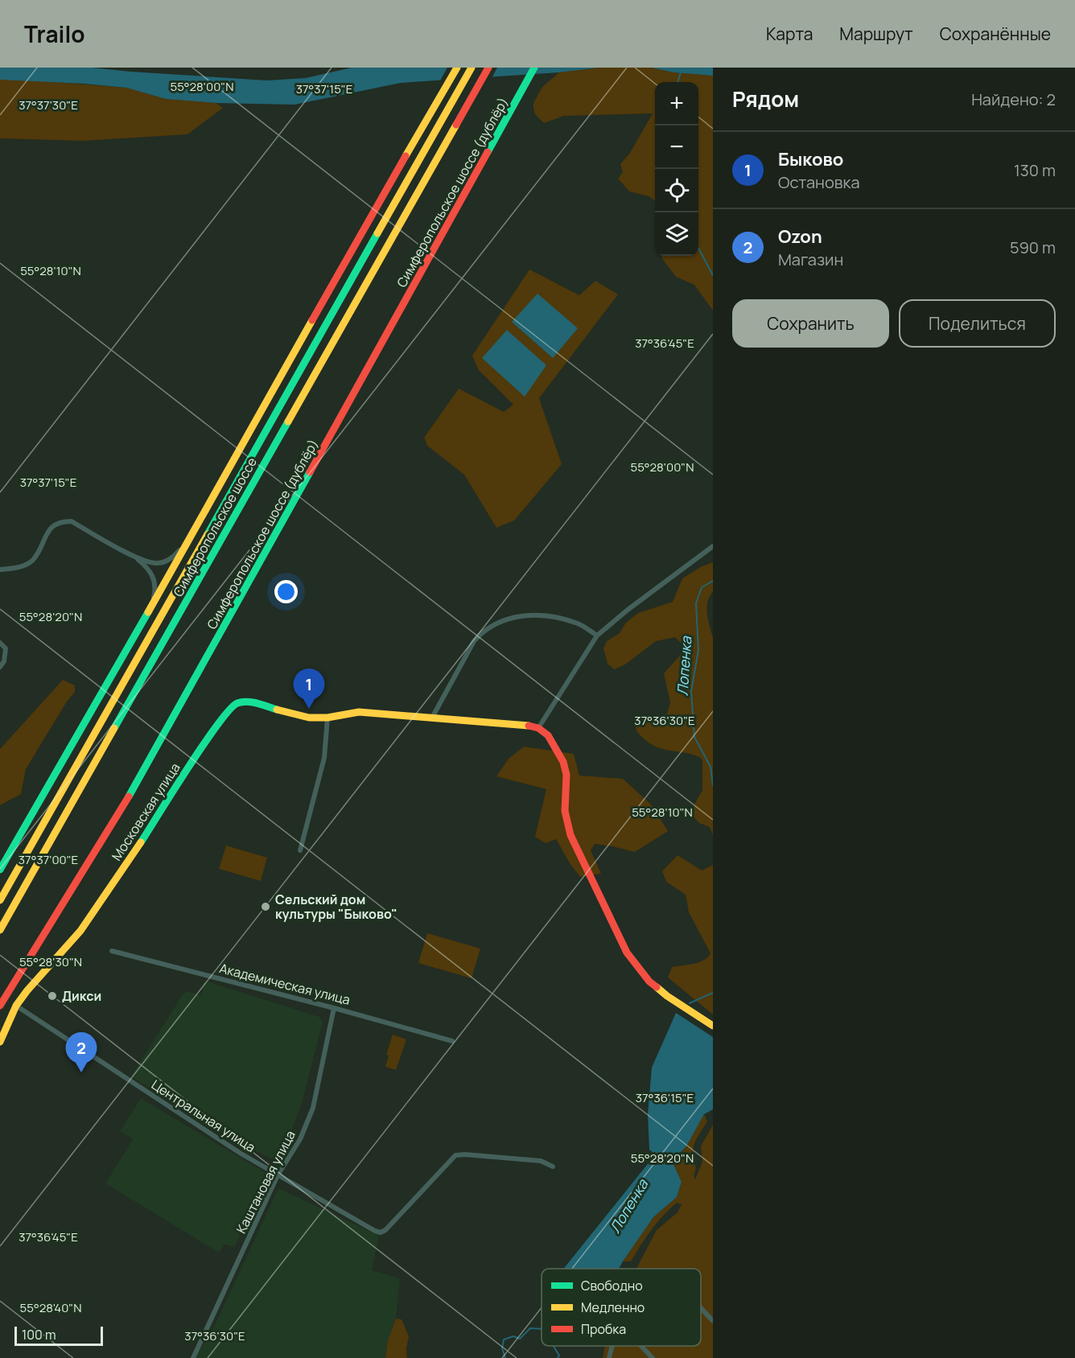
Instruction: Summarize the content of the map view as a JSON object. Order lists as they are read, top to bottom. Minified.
{"streets":{"main road":["Симферопольское шоссе (дублёр)","Симферопольское шоссе","Московская улица"],"street":["Академическая улица","Центральная улица","Каштановая улица"]},"crossings":[["Московская улица","Центральная улица"],["Академическая улица","Каштановая улица"],["Центральная улица","Каштановая улица"]],"water":["Лопенка"],"places":["Сельский дом культуры \"Быково\"","Дикси"],"legend":["Свободно","Медленно","Пробка"],"scale_bar":"100 m","page":{"header":"Trailo","nav":["Карта","Маршрут","Сохранённые"],"heading":["Рядом","Найдено: 2"],"map_buttons":["+","−"],"list":[{"mark":"1","name":"Быково","note":"Остановка","value":"130 m"},{"mark":"2","name":"Ozon","note":"Магазин","value":"590 m"}],"buttons":["Сохранить","Поделиться"],"pins":["1","2"],"scale":"100 m"},"coordinates":["55°28'00\"N","37°37'15\"E","37°37'30\"E","55°28'10\"N","37°36'45\"E","55°28'20\"N","37°36'30\"E","37°37'00\"E","55°28'30\"N","37°36'15\"E","55°28'40\"N"]}
